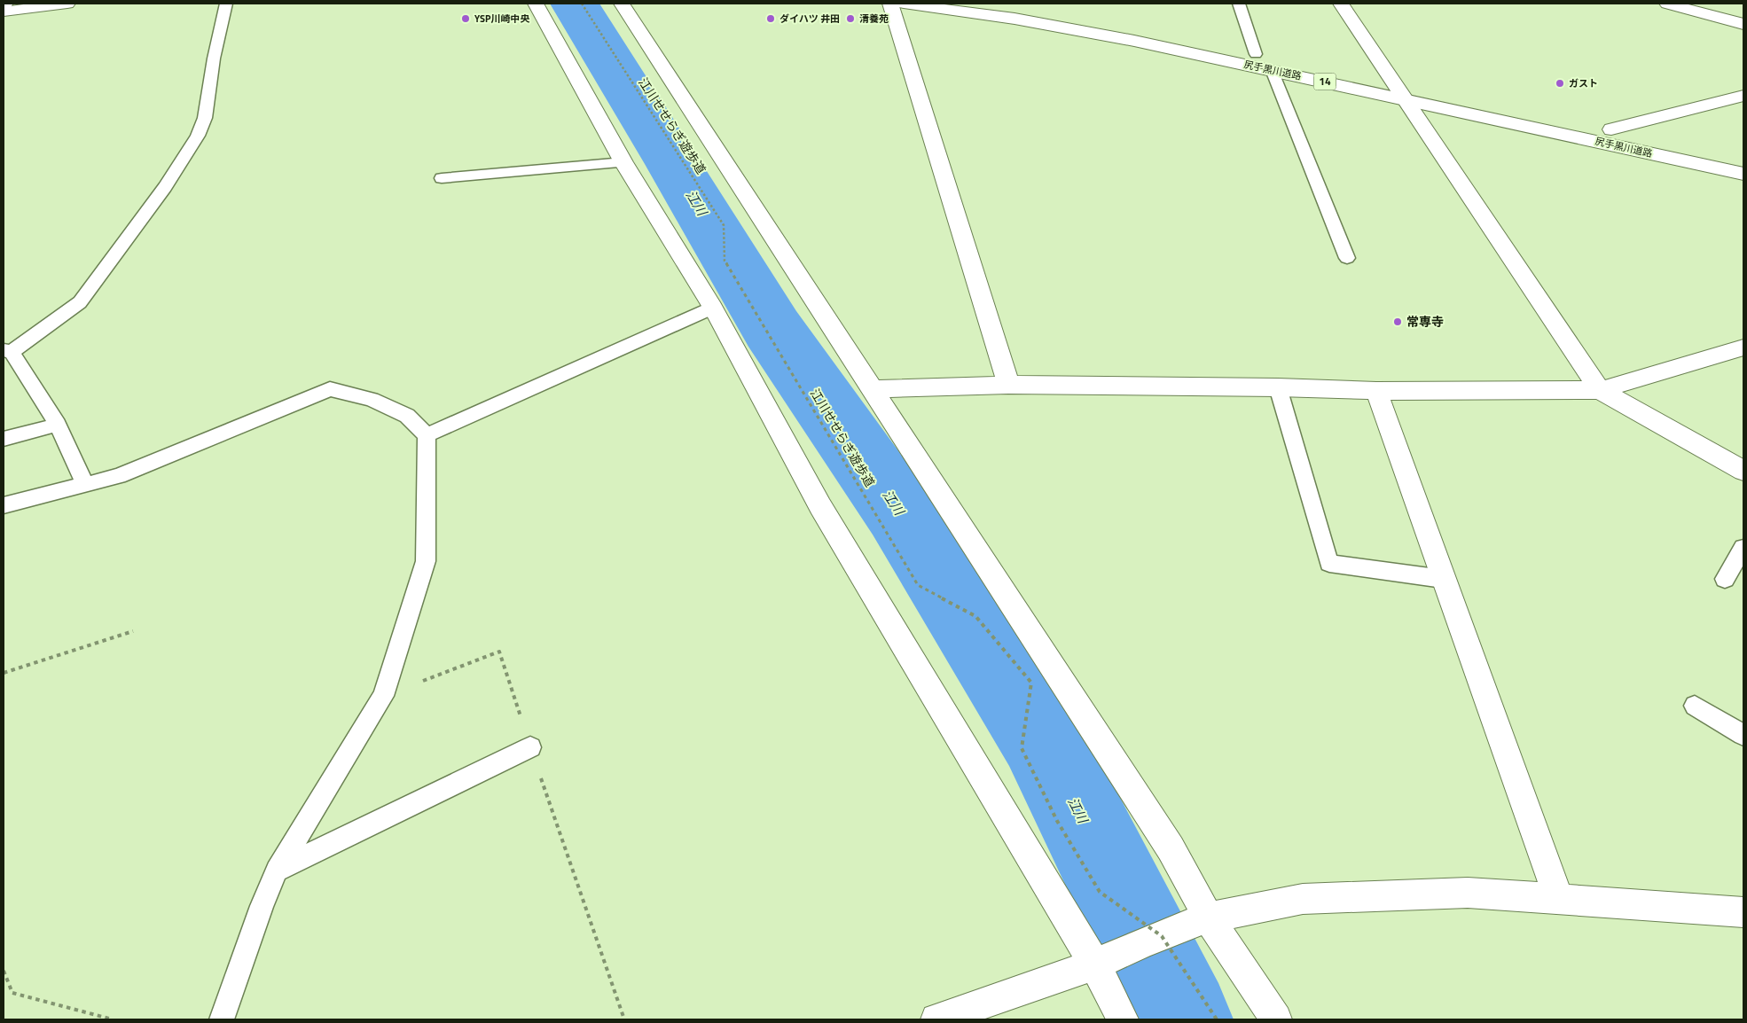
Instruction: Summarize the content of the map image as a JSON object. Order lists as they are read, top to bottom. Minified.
{"streets":{"street":["尻手黒川道路","14"],"path":["江川せせらぎ遊歩道"]},"water":["江川"],"places":["YSP川崎中央","ダイハツ 井田","清養苑","ガスト","常専寺"]}
